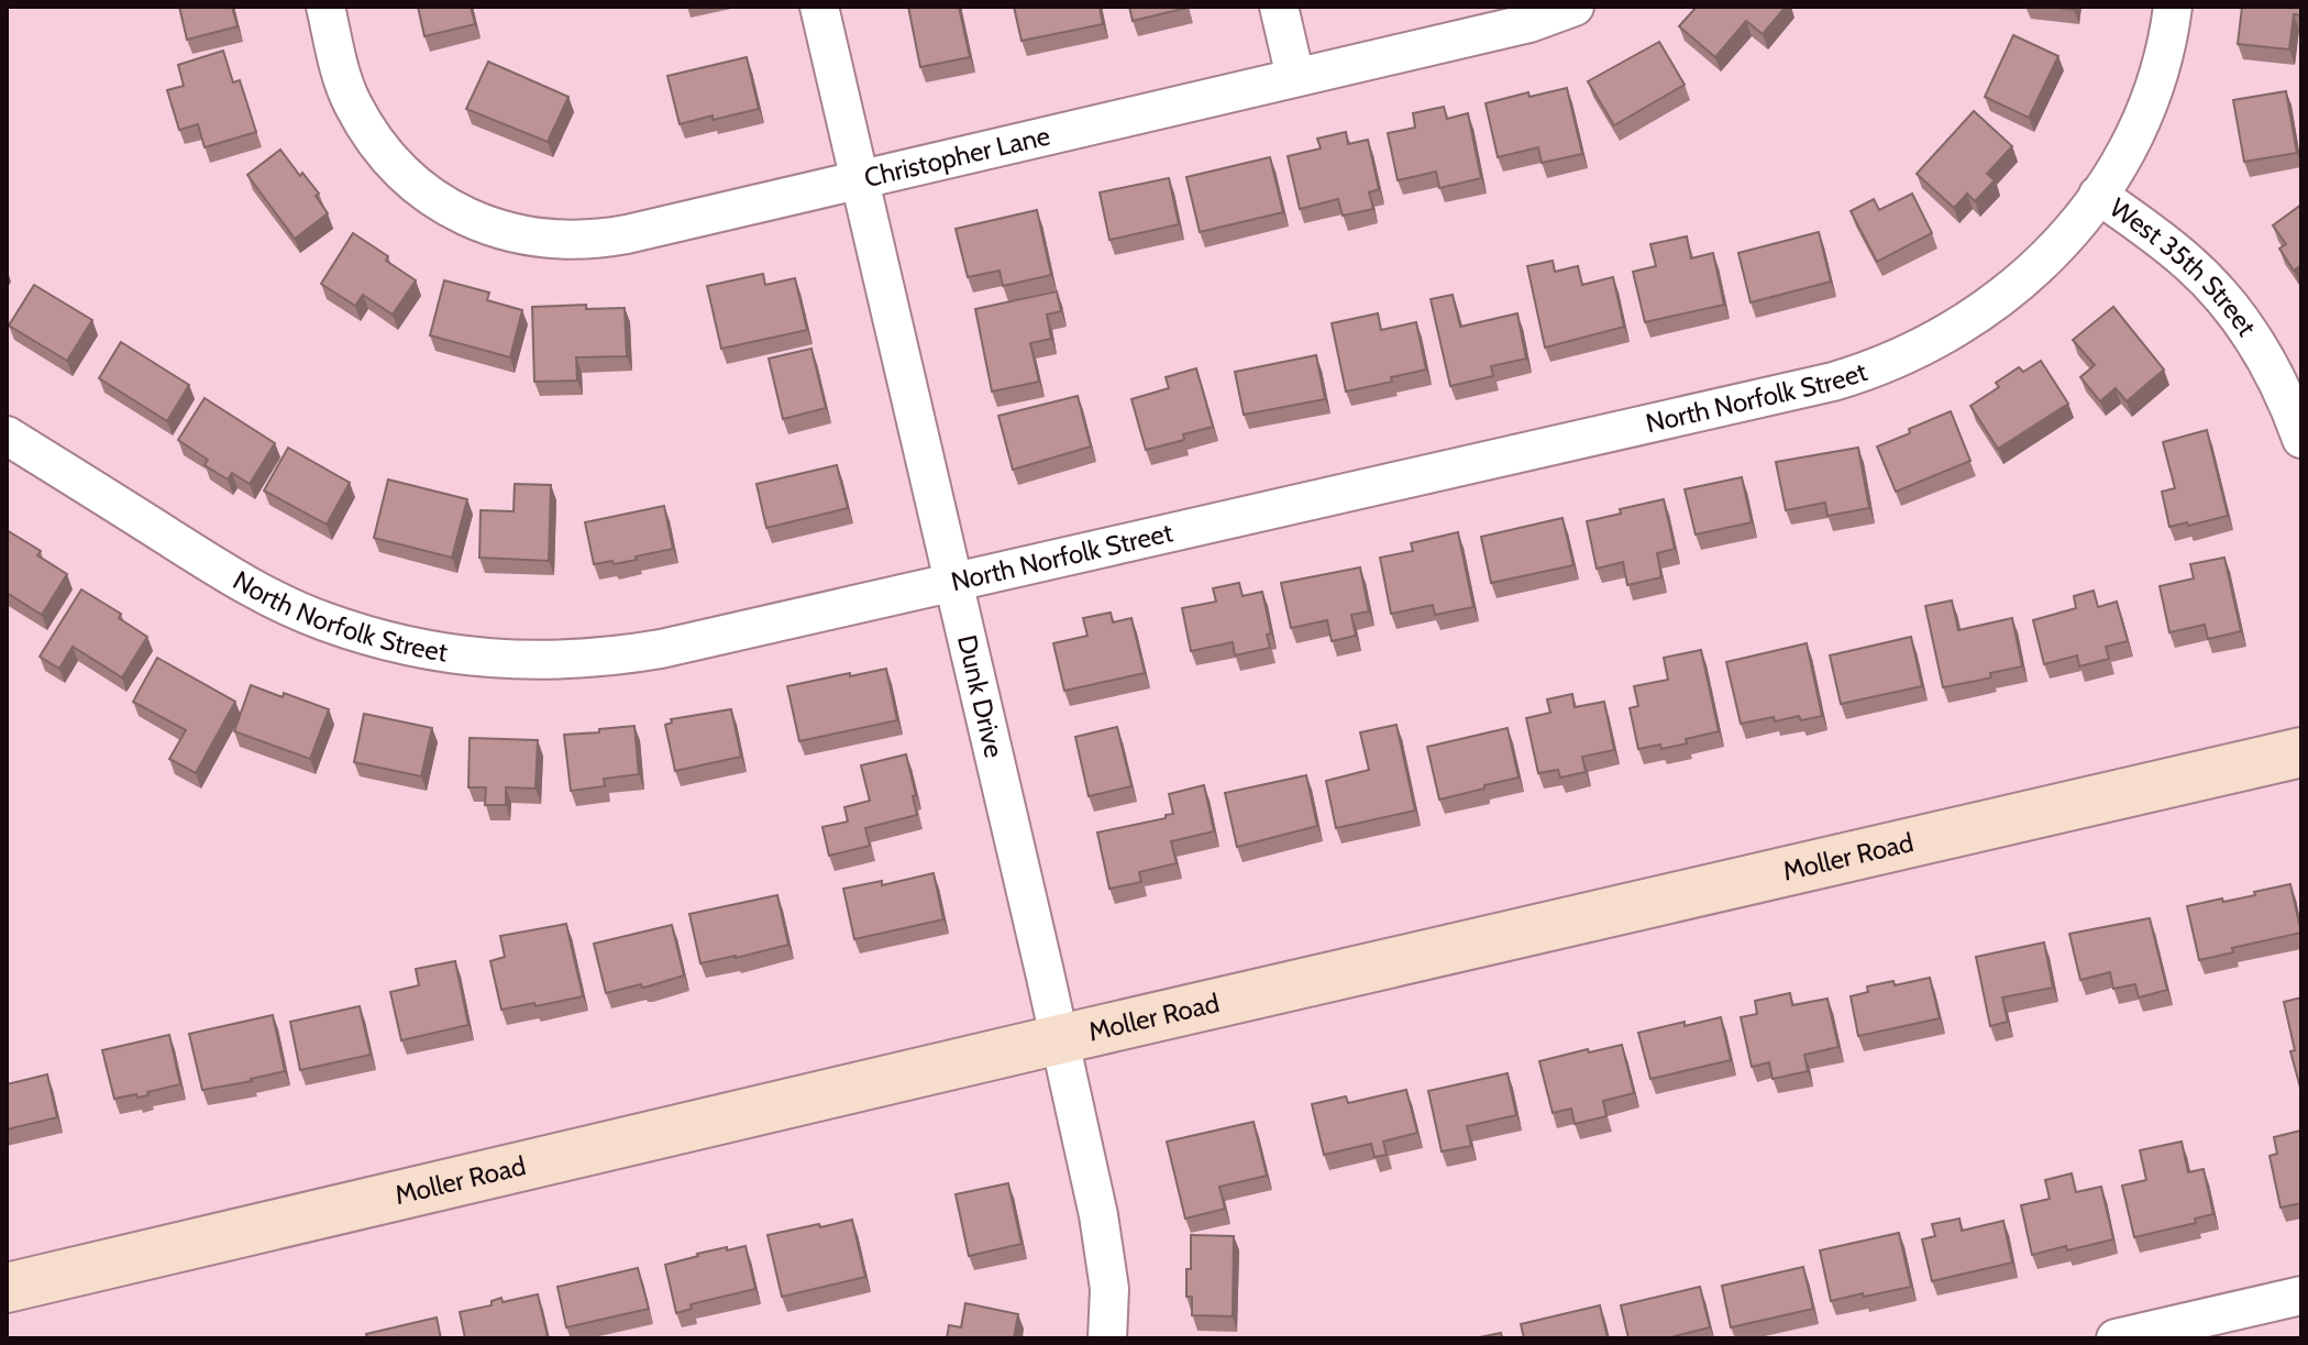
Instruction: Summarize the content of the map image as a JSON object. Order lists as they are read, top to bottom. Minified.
{"streets":{"main road":["Moller Road"],"street":["Christopher Lane","West 35th Street","North Norfolk Street","Dunk Drive"]},"crossings":[["Christopher Lane","Dunk Drive"],["West 35th Street","North Norfolk Street"],["North Norfolk Street","Dunk Drive"],["Dunk Drive","Moller Road"]]}
